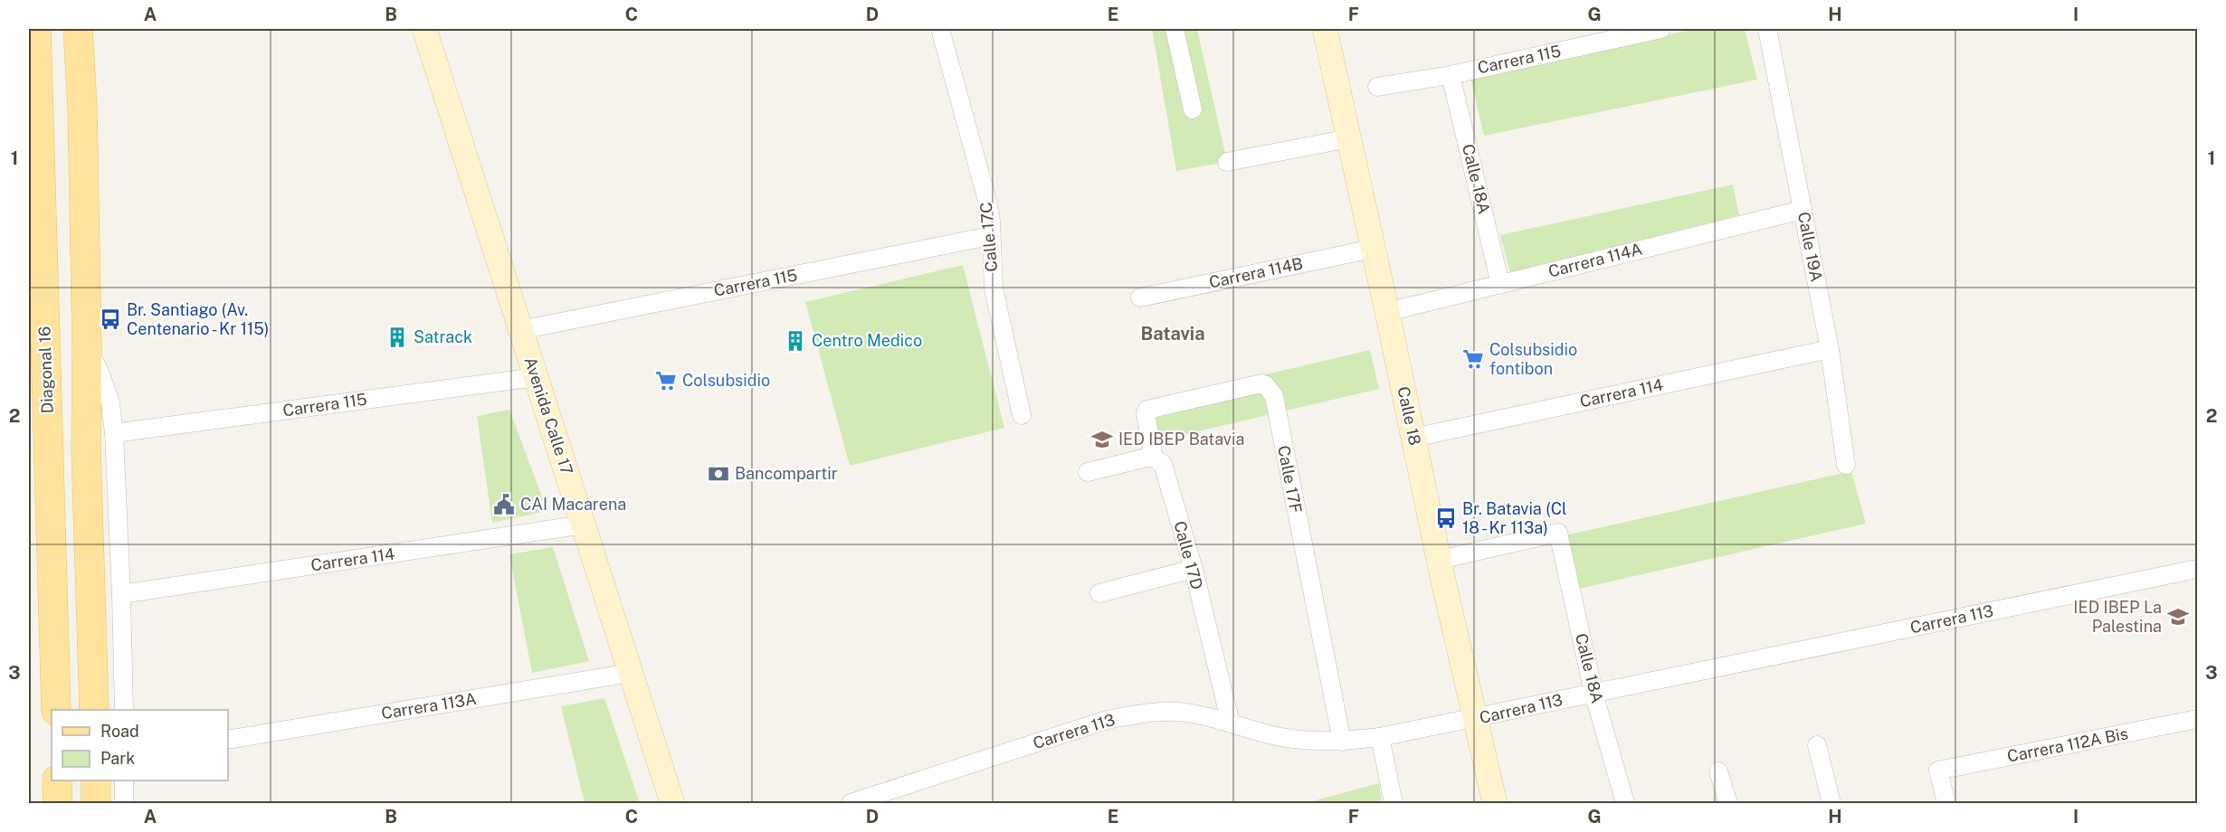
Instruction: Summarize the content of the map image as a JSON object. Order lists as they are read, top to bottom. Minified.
{"streets":{"main road":["Diagonal 16","Avenida Calle 17","Calle 18"],"street":["Carrera 115","Calle 18A","Calle 17C","Calle 19A","Carrera 114A","Carrera 114B","Carrera 114","Calle 17F","Calle 17D","Carrera 113","Carrera 113A","Carrera 112A Bis"]},"crossings":[["Carrera 115","Calle 18A"],["Carrera 115","Calle 17C"],["Carrera 115","Avenida Calle 17"],["Calle 18A","Carrera 114A"],["Calle 18A","Calle 18"],["Calle 18A","Carrera 113"],["Calle 19A","Carrera 114A"],["Calle 19A","Carrera 114"],["Carrera 114A","Calle 18"],["Carrera 114B","Calle 18"],["Carrera 114","Avenida Calle 17"],["Carrera 114","Calle 18"],["Avenida Calle 17","Carrera 113A"],["Calle 18","Carrera 113"],["Calle 17F","Calle 17D"],["Calle 17F","Carrera 113"],["Calle 17D","Carrera 113"]],"districts":["Batavia"],"places":{"bus stop":["Br. Santiago (Av. Centenario - Kr 115)","Br. Batavia (Cl 18 - Kr 113a)"],"building":["Satrack","Centro Medico"],"supermarket":["Colsubsidio fontibon","Colsubsidio"],"school or university":["IED IBEP Batavia","IED IBEP La Palestina"],"bank":["Bancompartir"],"public building":["CAI Macarena"]},"legend":["Road","Park"],"grid":{"columns":["A","B","C","D","E","F","G","H","I"],"rows":["1","2","3"]}}
